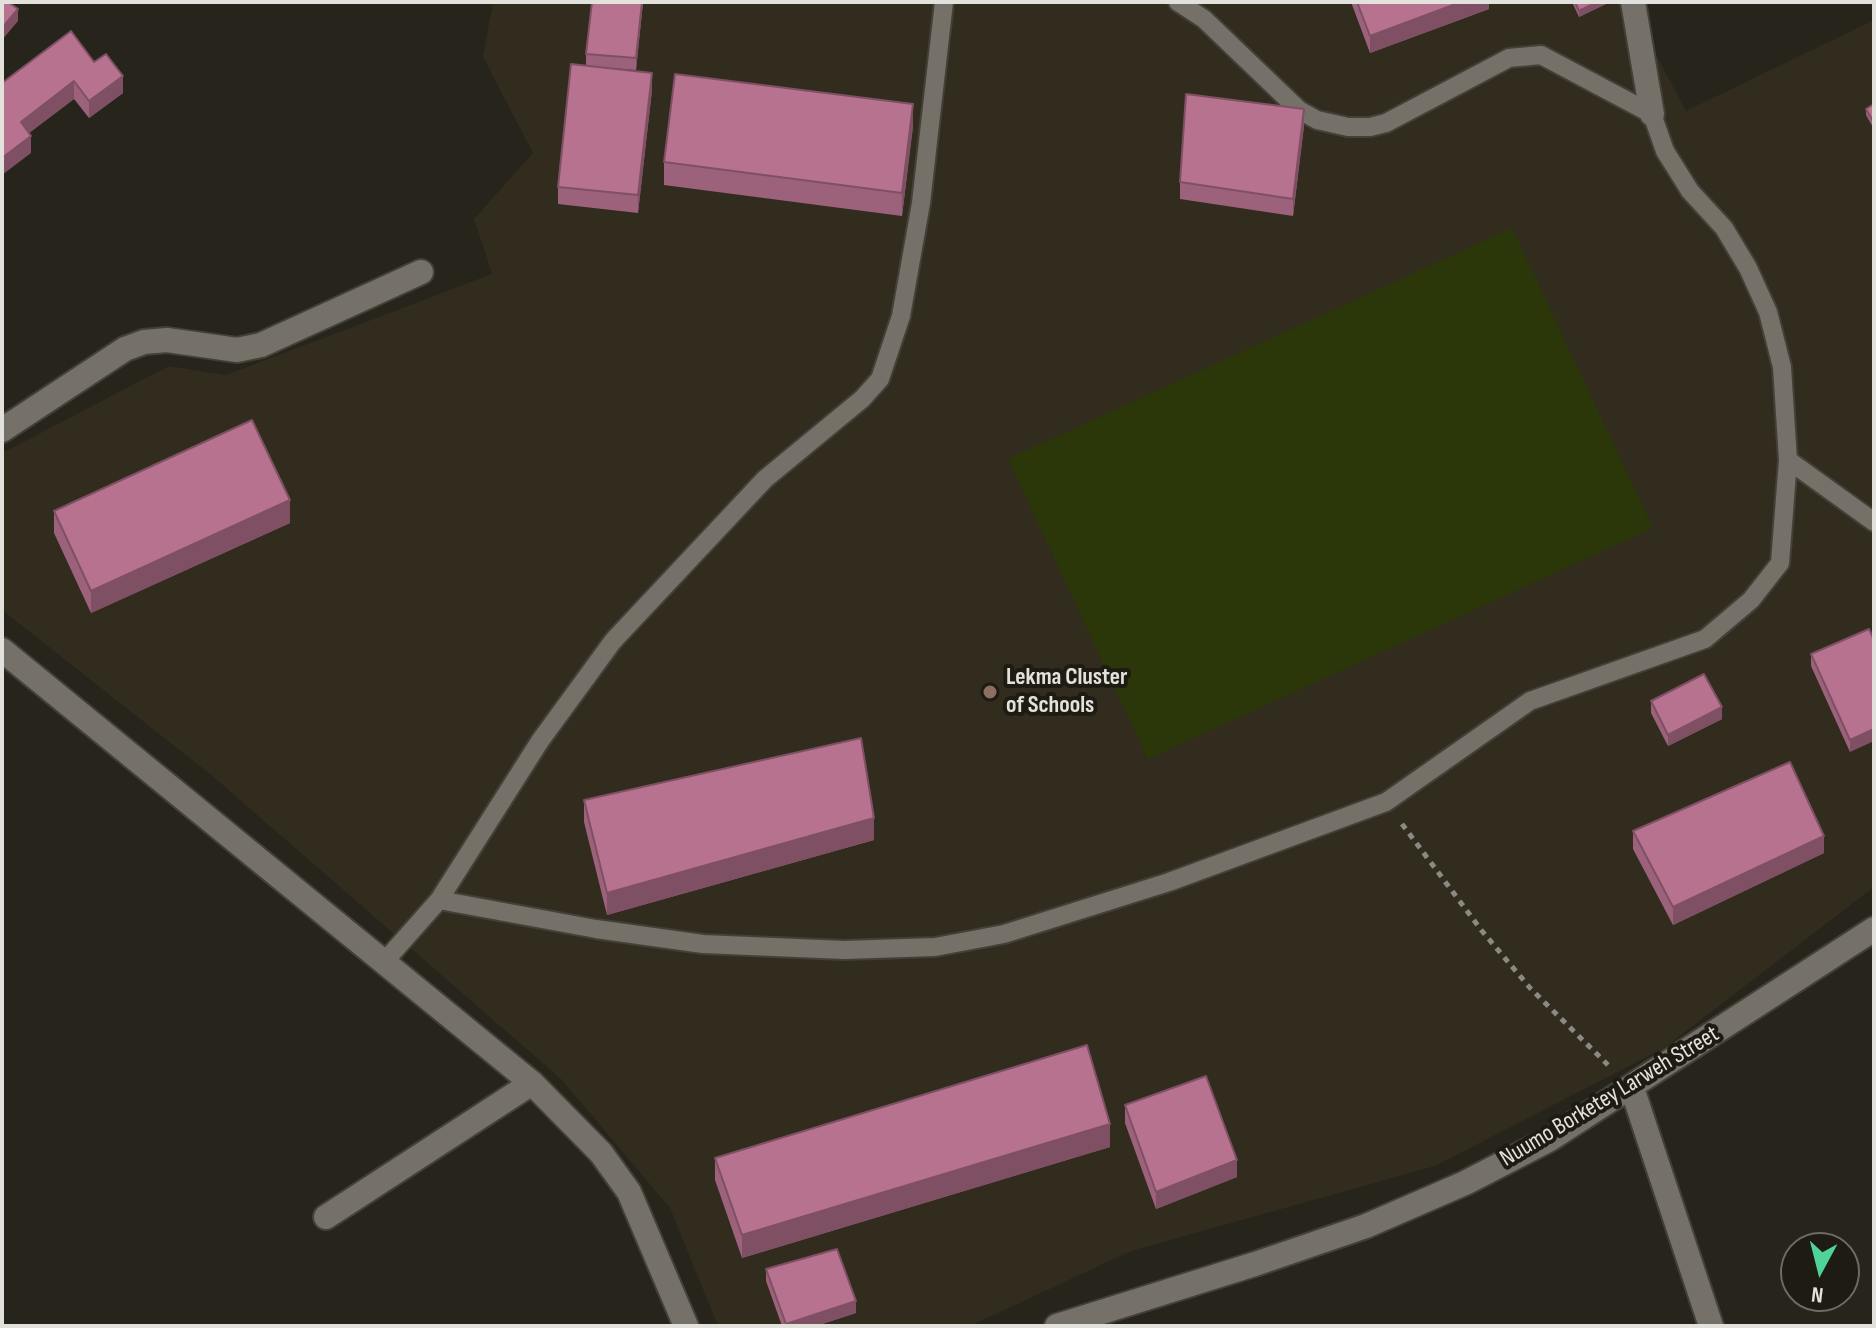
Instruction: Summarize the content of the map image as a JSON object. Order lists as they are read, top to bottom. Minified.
{"streets":{"street":["Nuumo Borketey Larweh Street"]},"places":["Lekma Cluster of Schools"],"north":"bottom"}
